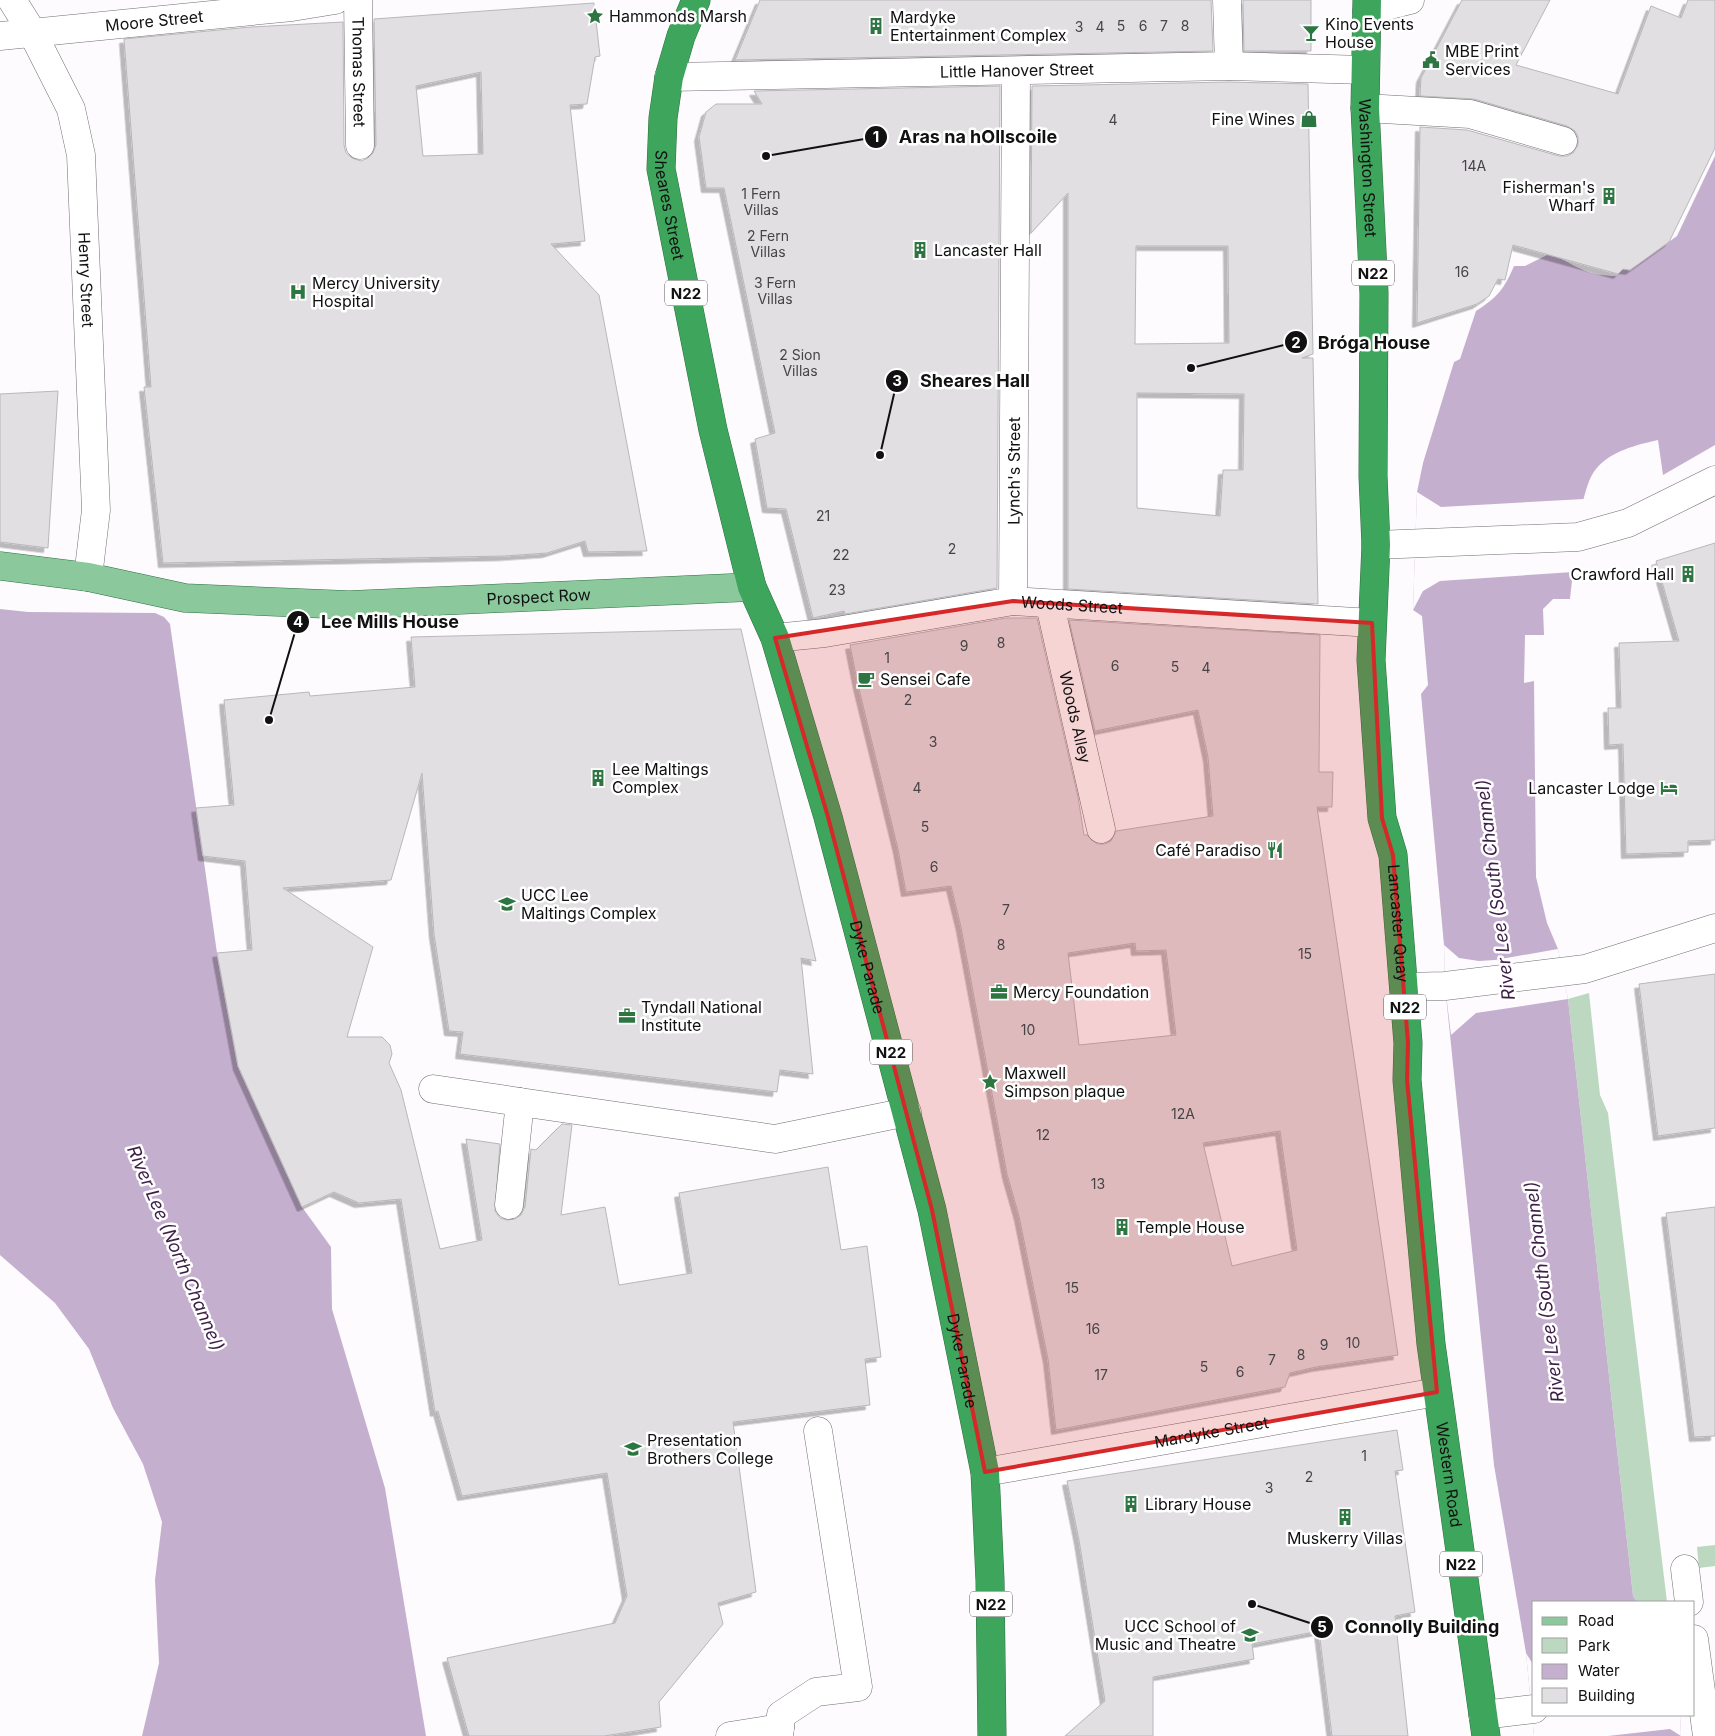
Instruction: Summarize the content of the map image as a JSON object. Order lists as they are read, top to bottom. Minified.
{"streets":{"highway":["Washington Street","Sheares Street","N22","Lancaster Quay","Dyke Parade","Western Road"],"main road":["Prospect Row"],"street":["Moore Street","Little Hanover Street","Thomas Street","Henry Street","Lynch's Street","Woods Street","Woods Alley","Mardyke Street"]},"crossings":[["Moore Street","Henry Street"],["Little Hanover Street","Washington Street"],["Little Hanover Street","Sheares Street"],["Little Hanover Street","Lynch's Street"],["Washington Street","Lancaster Quay"],["Sheares Street","Prospect Row"],["Sheares Street","Dyke Parade"],["N22","Dyke Parade"],["N22","Mardyke Street"],["Henry Street","Prospect Row"],["Lynch's Street","Woods Street"],["Prospect Row","Dyke Parade"],["Woods Street","Woods Alley"],["Woods Street","Lancaster Quay"],["Woods Street","Dyke Parade"],["Lancaster Quay","Mardyke Street"],["Lancaster Quay","Western Road"],["Dyke Parade","Mardyke Street"],["Mardyke Street","Western Road"]],"water":["River Lee (South Channel)","River Lee (North Channel)"],"places":{"place":["Hammonds Marsh","Maxwell Simpson plaque"],"building":["Mardyke Entertainment Complex","Fisherman's Wharf","Lancaster Hall","Crawford Hall","Lee Maltings Complex","Temple House","Library House","Muskerry Villas"],"bar":["Kino Events House"],"public building":["MBE Print Services"],"shop":["Fine Wines"],"other":["Aras na hOllscoile","Bróga House","Sheares Hall","Lee Mills House","Connolly Building"],"hospital":["Mercy University Hospital"],"cafe":["Sensei Cafe"],"hotel":["Lancaster Lodge"],"restaurant":["Café Paradiso"],"school or university":["UCC Lee Maltings Complex","Presentation Brothers College","UCC School of Music and Theatre"],"office":["Mercy Foundation","Tyndall National Institute"]},"house_numbers":["5","6","7","8","3","4","4","14A","1 Fern Villas","2 Fern Villas","16","3 Fern Villas","2 Sion Villas","21","2","22","23","8","9","1","6","5","4","2","3","4","5","6","7","8","15","10","12A","12","13","15","16","10","9","8","7","5","6","17","1","2","3"],"legend":["Road","Park","Water","Building"]}
